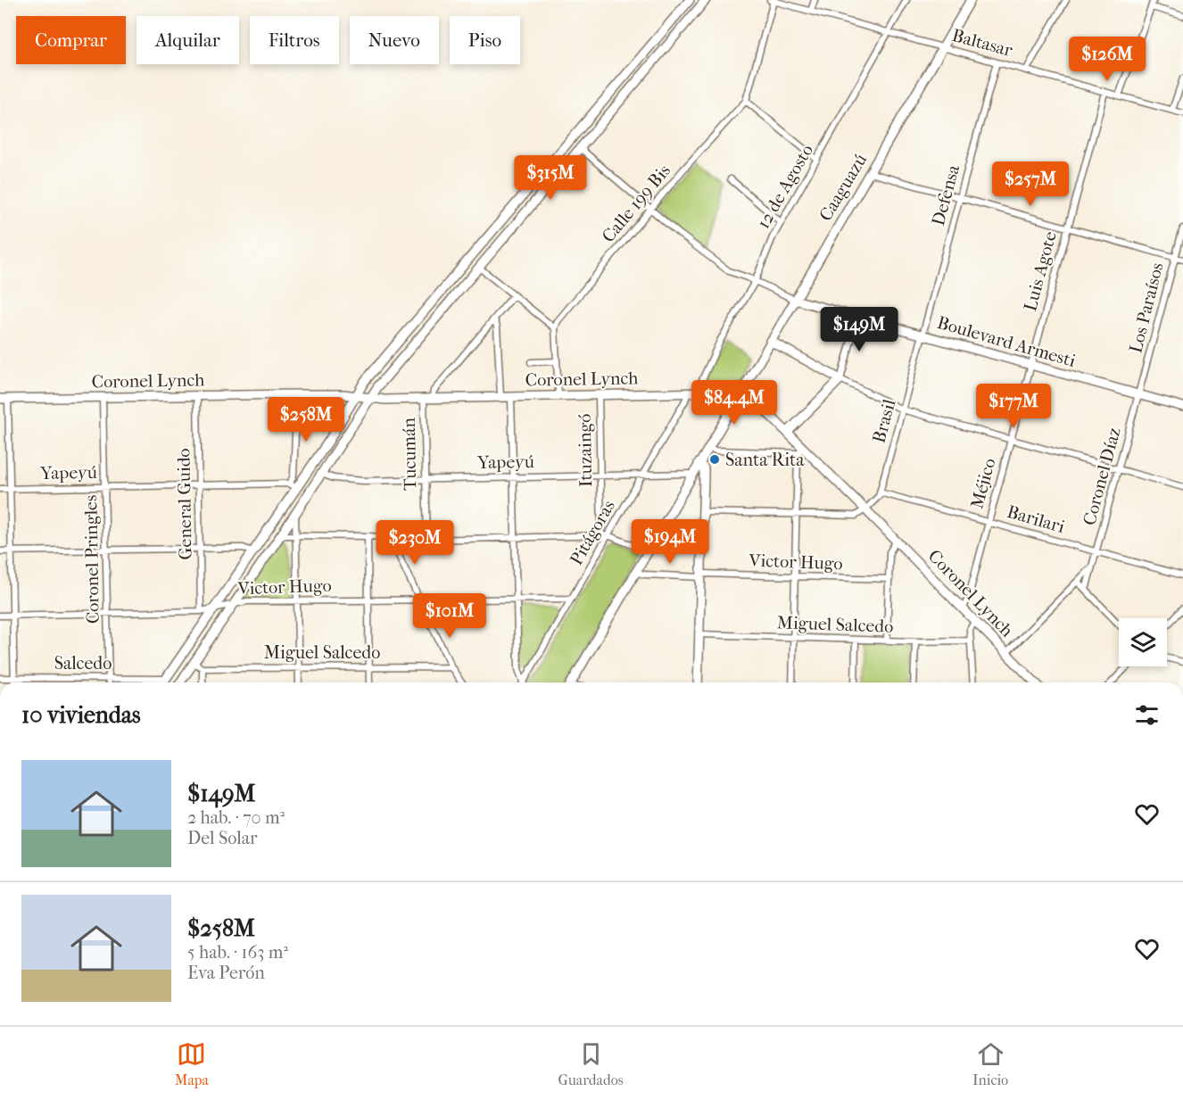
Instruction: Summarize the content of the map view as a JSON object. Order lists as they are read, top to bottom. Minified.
{"streets":{"main road":["Caaguazú","Boulevard Armesti","Coronel Lynch"],"street":["Baltasar","12 de Agosto","Defensa","Calle 199 Bis","Luis Agote","Los Paraísos","Brasil","Ituzaingó","Tucumán","Yapeyú","Coronel Díaz","Méjico","General Guido","Barilari","Pitágoras","Coronel Pringles","Victor Hugo","Miguel Salcedo","Salcedo"]},"crossings":[["Baltasar","12 de Agosto"],["Baltasar","Caaguazú"],["Baltasar","Defensa"],["Baltasar","Luis Agote"],["12 de Agosto","Boulevard Armesti"],["12 de Agosto","Coronel Lynch"],["12 de Agosto","Pitágoras"],["Caaguazú","Boulevard Armesti"],["Caaguazú","Coronel Lynch"],["Caaguazú","Yapeyú"],["Caaguazú","Victor Hugo"],["Defensa","Boulevard Armesti"],["Defensa","Brasil"],["Calle 199 Bis","Boulevard Armesti"],["Luis Agote","Boulevard Armesti"],["Luis Agote","Méjico"],["Los Paraísos","Boulevard Armesti"],["Los Paraísos","Coronel Díaz"],["Boulevard Armesti","Brasil"],["Boulevard Armesti","Coronel Díaz"],["Boulevard Armesti","Méjico"],["Coronel Lynch","Brasil"],["Coronel Lynch","Ituzaingó"],["Coronel Lynch","Tucumán"],["Coronel Lynch","Coronel Díaz"],["Coronel Lynch","Méjico"],["Coronel Lynch","General Guido"],["Coronel Lynch","Pitágoras"],["Coronel Lynch","Coronel Pringles"],["Brasil","Barilari"],["Ituzaingó","Yapeyú"],["Ituzaingó","Pitágoras"],["Tucumán","Yapeyú"],["Yapeyú","General Guido"],["Yapeyú","Pitágoras"],["Yapeyú","Coronel Pringles"],["Coronel Díaz","Barilari"],["Méjico","Barilari"],["General Guido","Victor Hugo"],["Pitágoras","Victor Hugo"],["Coronel Pringles","Victor Hugo"],["Coronel Pringles","Salcedo"]],"places":["Santa Rita"],"page":{"chip":["Comprar","Alquilar","Filtros","Nuevo","Piso"],"price":["$126M","$315M","$257M","$149M","$84.4M","$177M","$258M","$194M","$230M","$101M"],"heading":"10 viviendas","list":[{"name":"$149M","note":"2 hab. · 70 m² · Del Solar"},{"name":"$258M","note":"5 hab. · 163 m² · Eva Perón"}],"tabs":["Mapa","Guardados","Inicio"]}}
